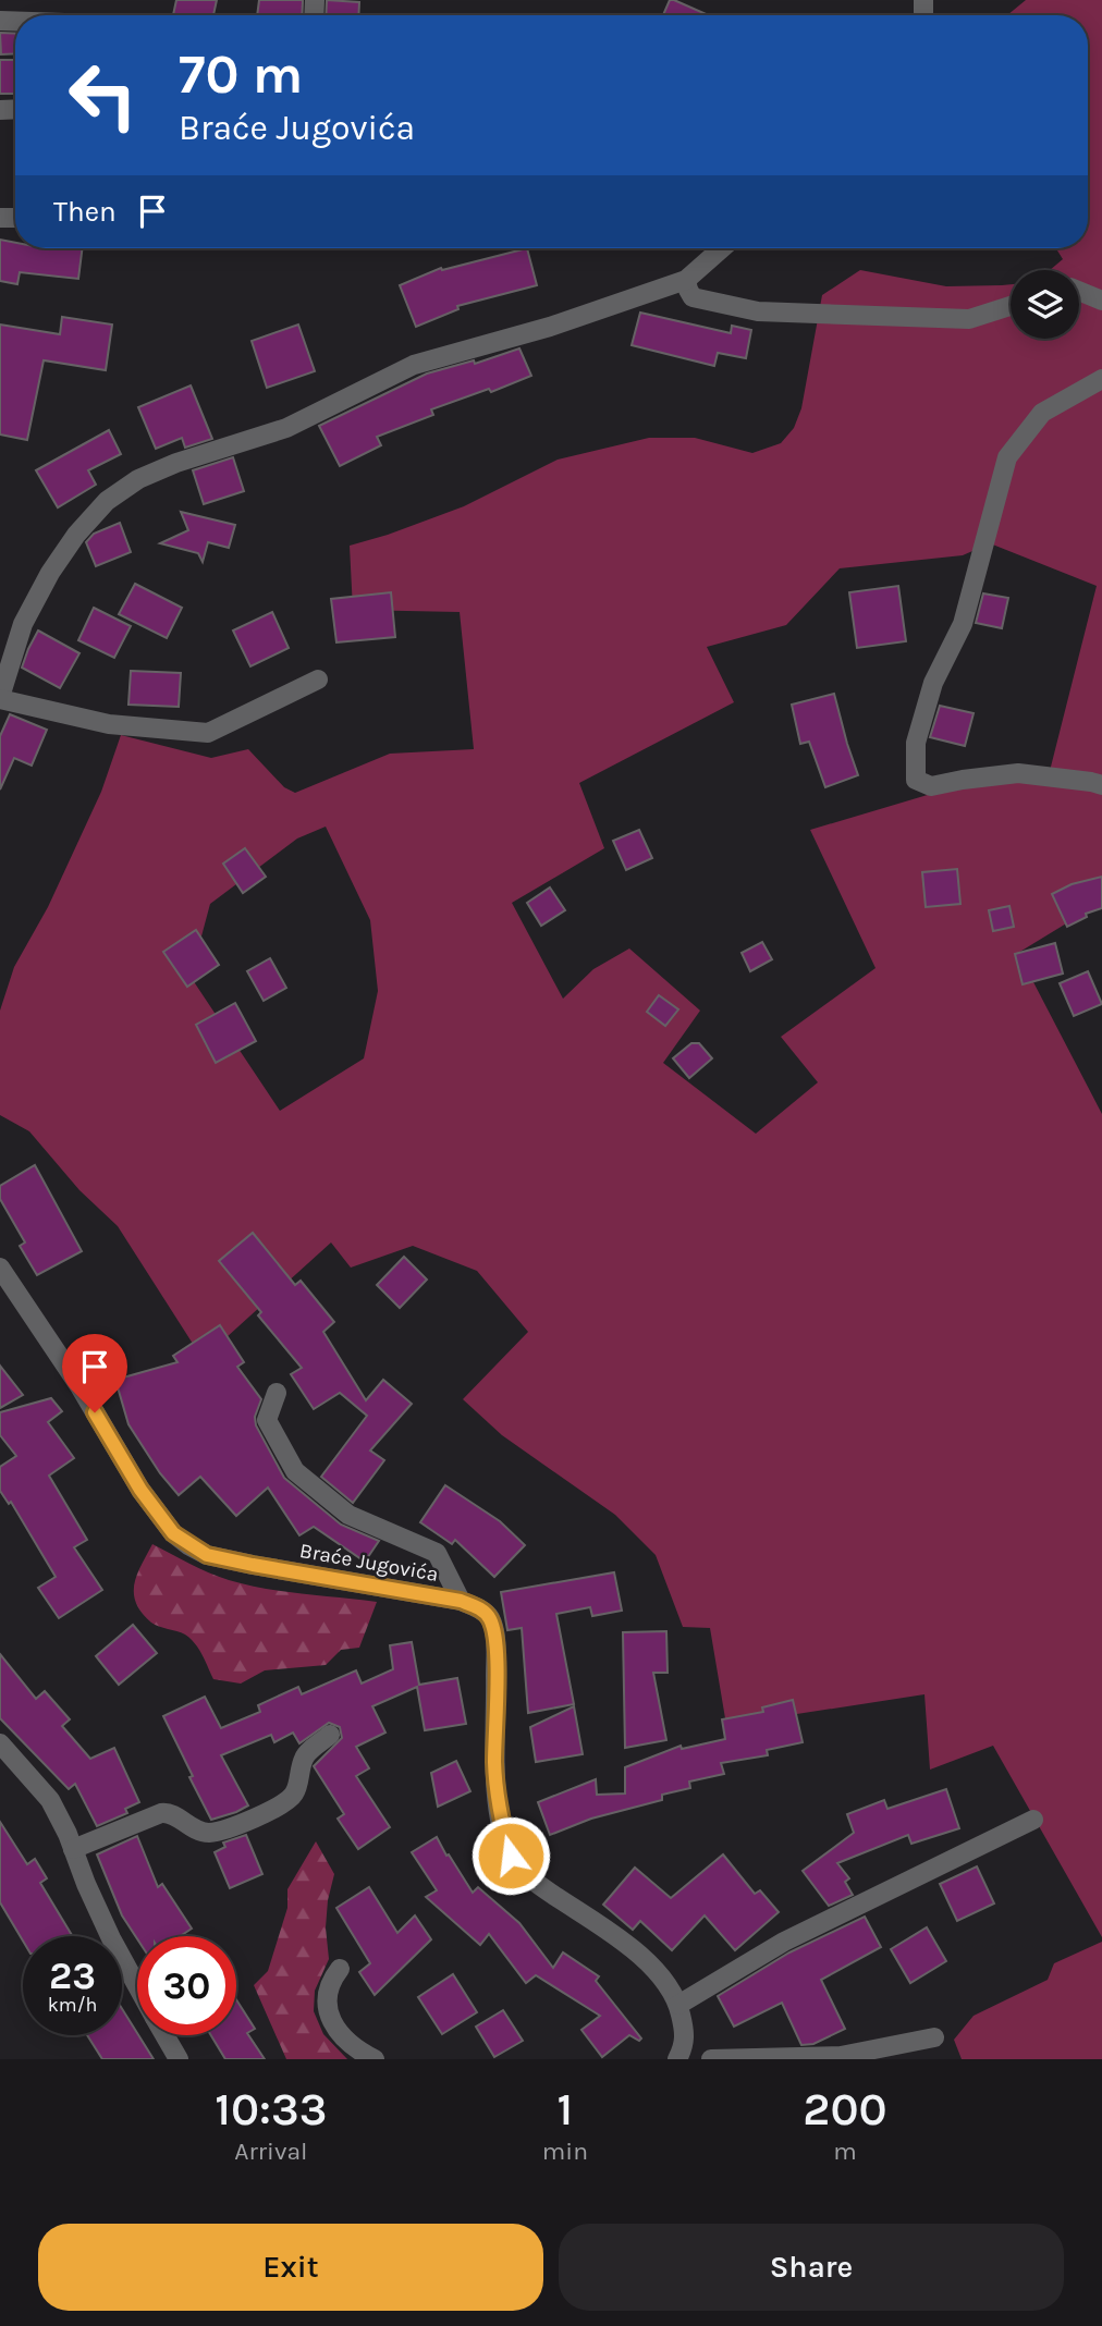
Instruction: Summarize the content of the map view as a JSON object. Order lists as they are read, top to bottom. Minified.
{"streets":{"street":["Braće Jugovića"]},"page":{"turn":["70 m","Braće Jugovića"],"then":"Then","speed":"23 km/h","limit":"30","eta":["10:33","Arrival","1","min","200","m"],"buttons":["Exit","Share"]}}
